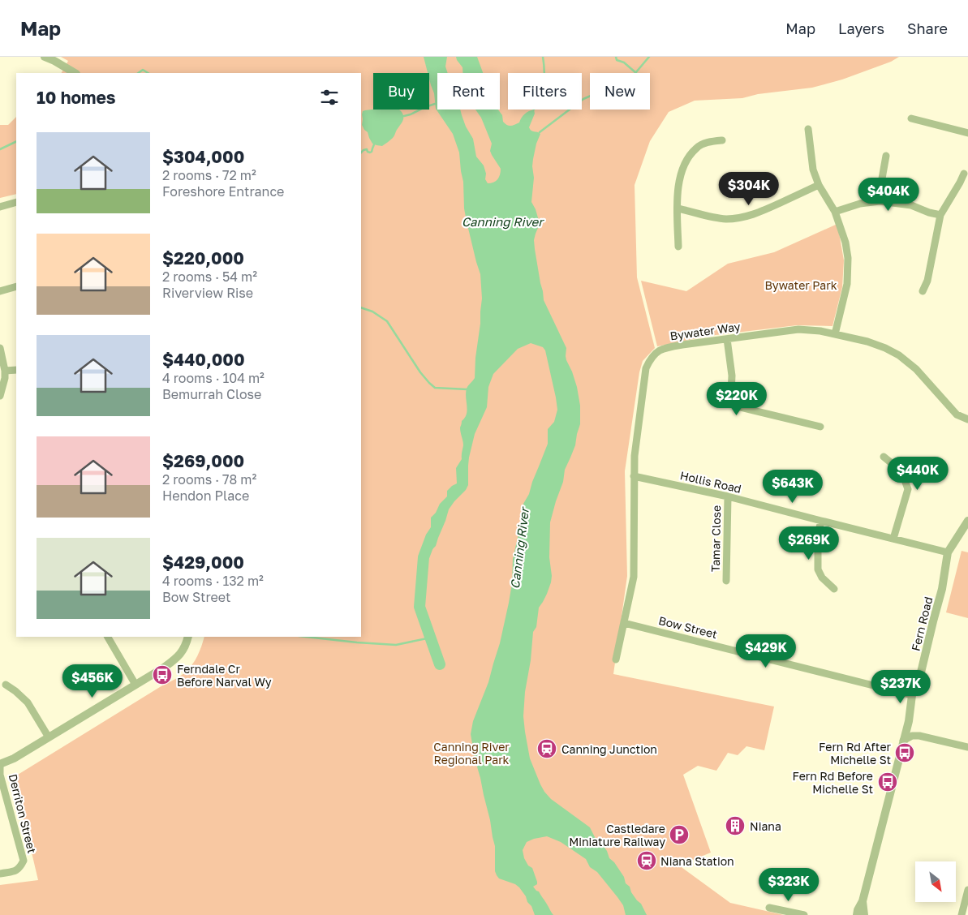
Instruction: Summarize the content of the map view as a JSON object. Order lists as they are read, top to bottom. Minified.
{"streets":{"street":["Bywater Way","Hollis Road","Tamar Close","Fern Road","Bow Street","Derriton Street"]},"crossings":[["Bywater Way","Hollis Road"],["Bywater Way","Bow Street"],["Hollis Road","Tamar Close"],["Hollis Road","Fern Road"],["Fern Road","Bow Street"]],"water":["Canning River"],"parks":["Bywater Park","Canning River Regional Park"],"places":{"bus stop":["Ferndale Cr Before Narval Wy","Fern Rd After Michelle St","Fern Rd Before Michelle St"],"station":["Canning Junction","Niana Station"],"building":["Niana"],"parking":["Castledare Miniature Railway"]},"north":"bottom right","page":{"header":"Map","nav":["Map","Layers","Share"],"chip":["Buy","Rent","Filters","New"],"heading":"10 homes","list":[{"name":"$304,000","note":"2 rooms · 72 m² · Foreshore Entrance"},{"name":"$220,000","note":"2 rooms · 54 m² · Riverview Rise"},{"name":"$440,000","note":"4 rooms · 104 m² · Bemurrah Close"},{"name":"$269,000","note":"2 rooms · 78 m² · Hendon Place"},{"name":"$429,000","note":"4 rooms · 132 m² · Bow Street"}],"price":["$304K","$404K","$220K","$440K","$643K","$269K","$429K","$456K","$237K","$323K"]}}
